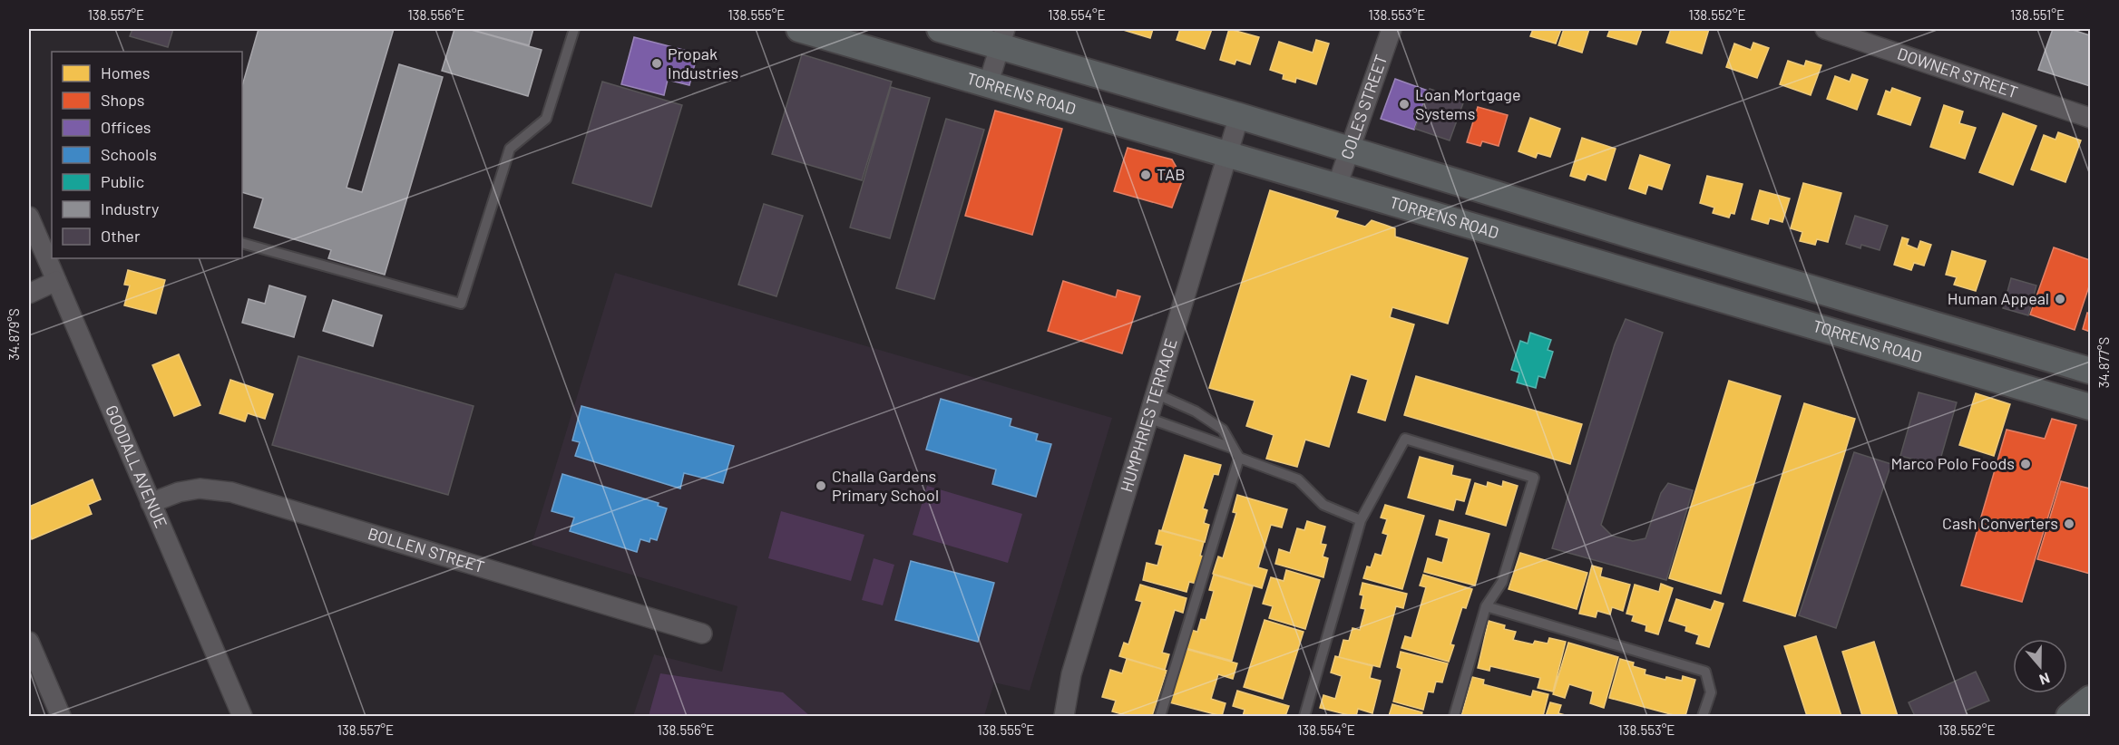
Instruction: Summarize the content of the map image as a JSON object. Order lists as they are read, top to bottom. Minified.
{"streets":{"main road":["TORRENS ROAD"],"street":["DOWNER STREET","COLES STREET","HUMPHRIES TERRACE","GOODALL AVENUE","BOLLEN STREET"]},"crossings":[["TORRENS ROAD","COLES STREET"],["TORRENS ROAD","HUMPHRIES TERRACE"],["GOODALL AVENUE","BOLLEN STREET"]],"places":["Propak Industries","Loan Mortgage Systems","TAB","Human Appeal","Marco Polo Foods","Challa Gardens Primary School","Cash Converters"],"legend":["Homes","Shops","Offices","Schools","Public","Industry","Other"],"north":"bottom","coordinates":["138.557°E","138.556°E","138.555°E","138.554°E","138.553°E","138.552°E","138.551°E","34.879°S","34.877°S"]}
